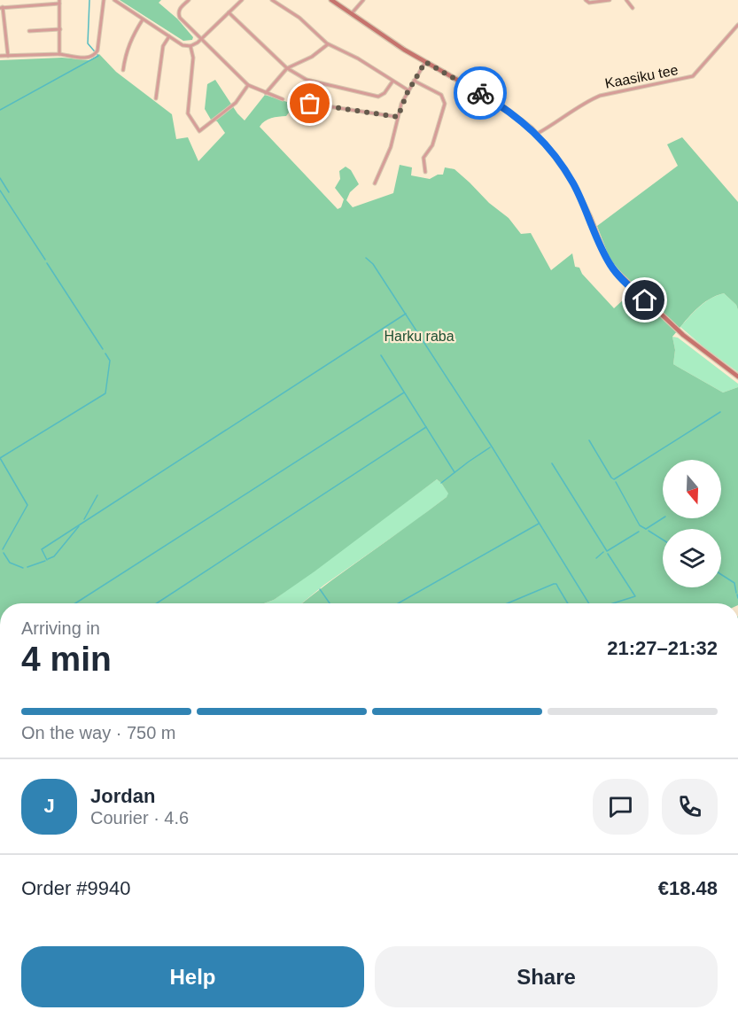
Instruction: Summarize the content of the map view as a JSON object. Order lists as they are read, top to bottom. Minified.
{"streets":{"street":["Kaasiku tee"]},"parks":["Harku raba"],"north":"bottom","page":{"heading":["4 min","Arriving in","21:27–21:32"],"panel":["Jordan","Courier · 4.6","Order #9940","€18.48"],"bar":"On the way · 750 m","round":"J","buttons":["Help","Share"]}}
